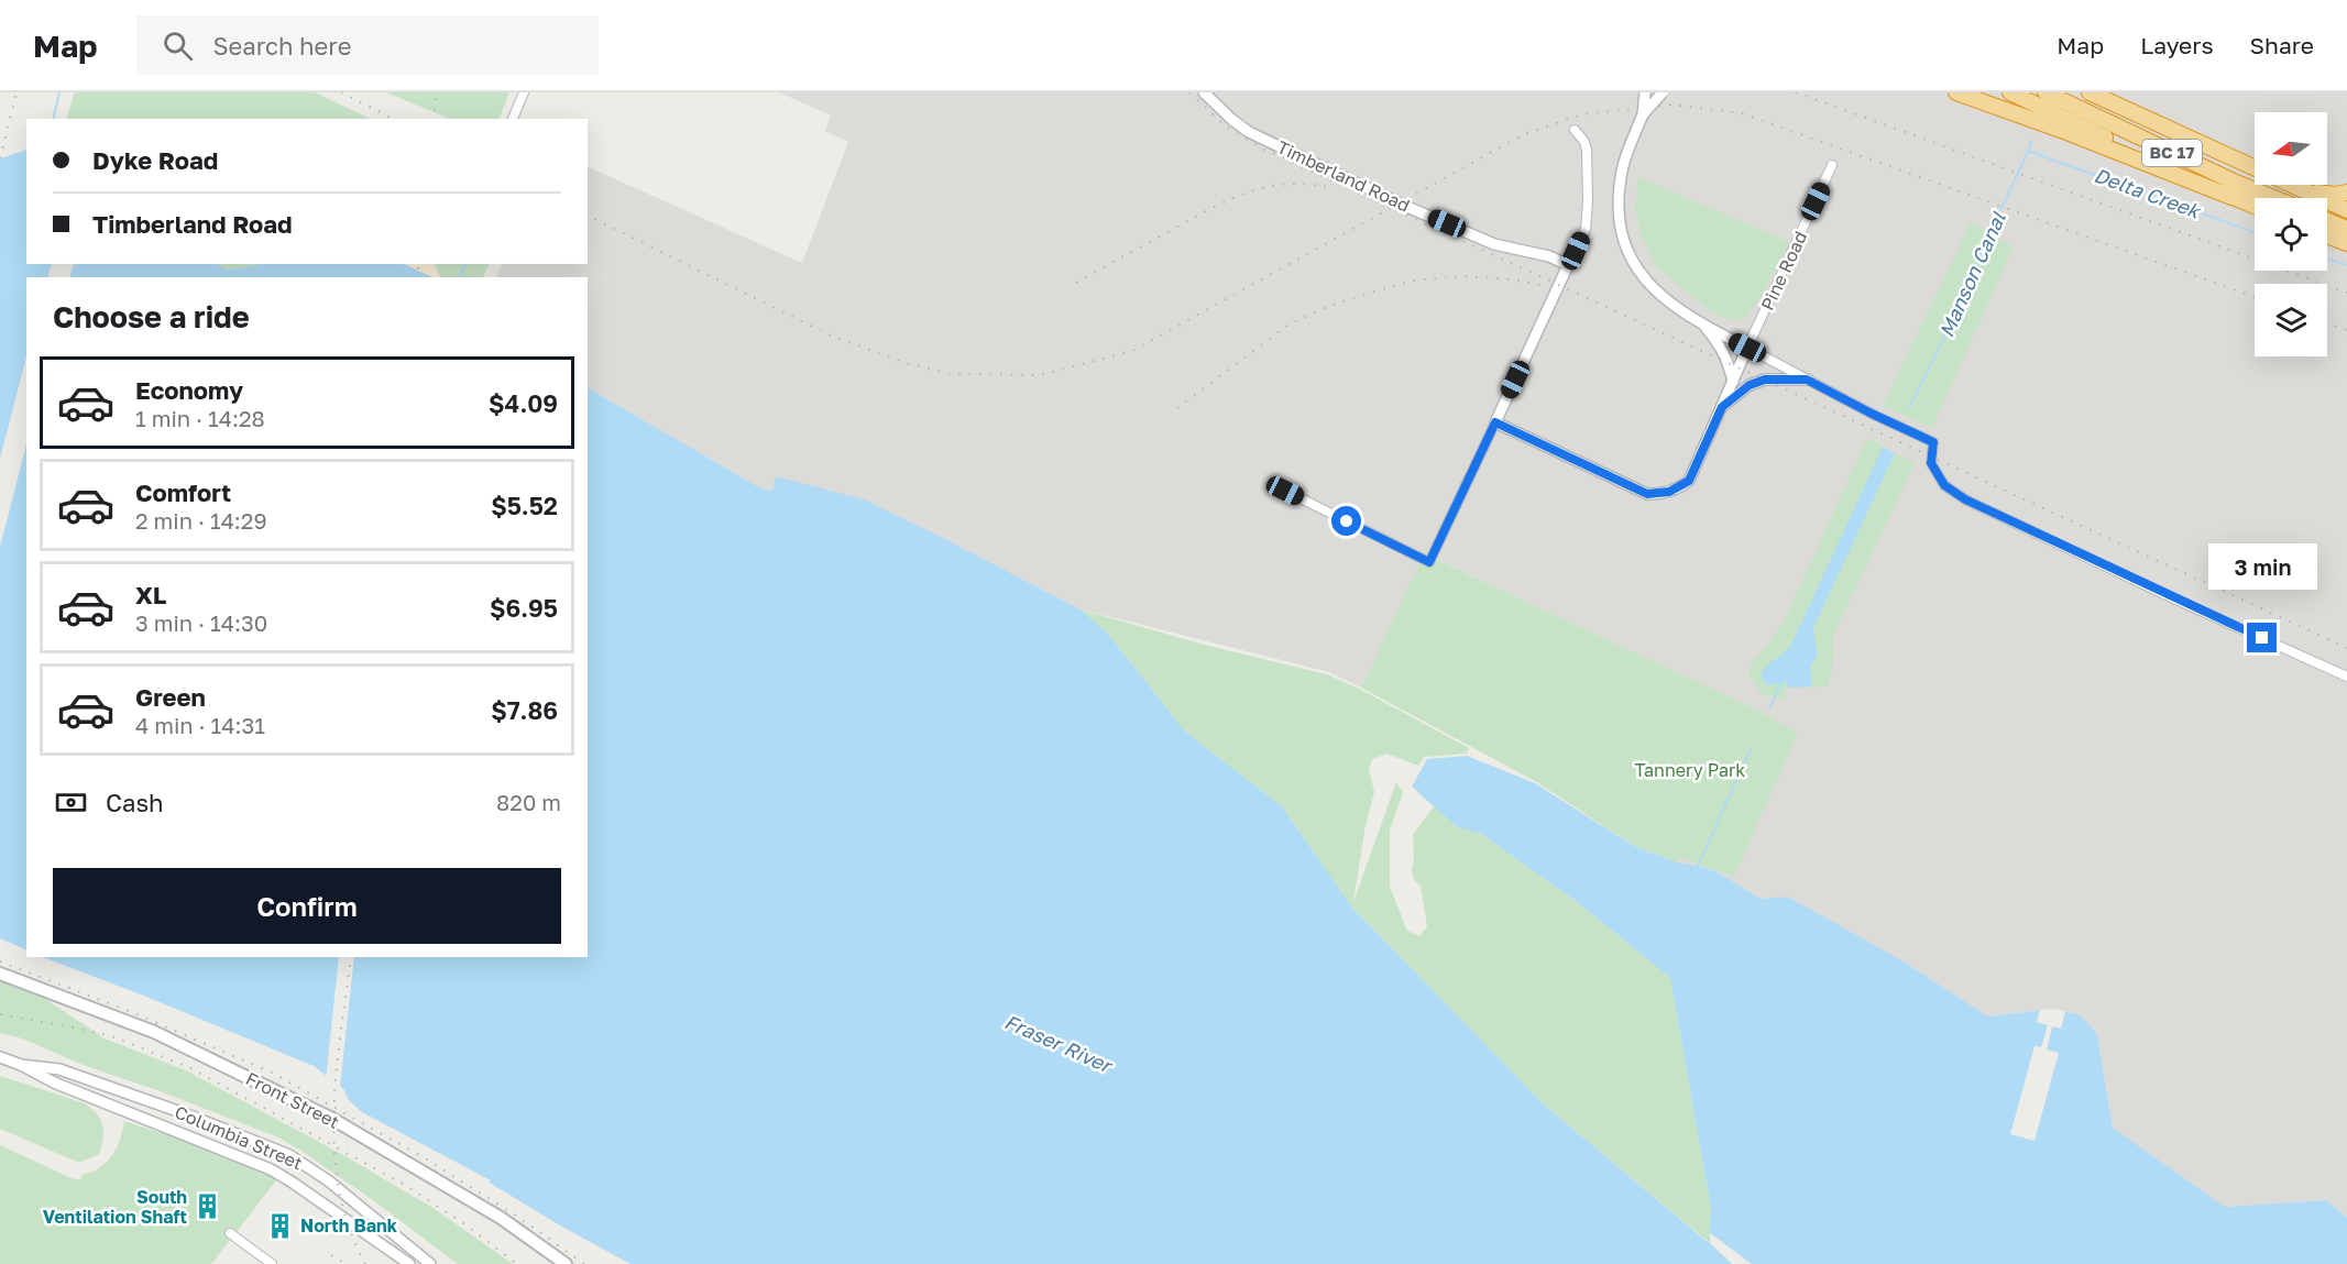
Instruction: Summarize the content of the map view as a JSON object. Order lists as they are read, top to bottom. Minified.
{"streets":{"highway":["BC 17"],"main road":["Front Street"],"street":["Timberland Road","Pine Road","Columbia Street"]},"water":["Delta Creek","Manson Canal","Fraser River"],"parks":["Tannery Park"],"places":{"building":["South Ventilation Shaft","North Bank"]},"north":"left","page":{"header":"Map","search":"Search here","nav":["Map","Layers","Share"],"banner":["Dyke Road","Timberland Road"],"heading":"Choose a ride","list":[{"name":"Economy","note":"1 min · 14:28","value":"$4.09"},{"name":"Comfort","note":"2 min · 14:29","value":"$5.52"},{"name":"XL","note":"3 min · 14:30","value":"$6.95"},{"name":"Green","note":"4 min · 14:31","value":"$7.86"}],"bubble":"3 min","pay":["Cash","820 m"],"buttons":"Confirm"}}
